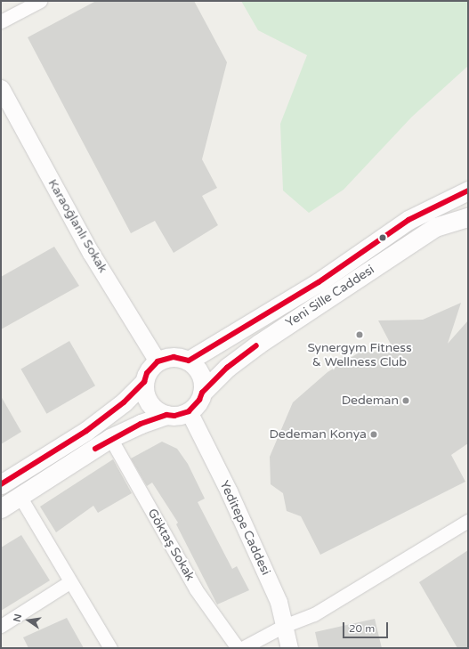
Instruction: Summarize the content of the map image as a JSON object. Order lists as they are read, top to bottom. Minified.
{"streets":{"main road":["Yeni Sille Caddesi"],"street":["Karaoğlanlı Sokak","Yeditepe Caddesi","Göktaş Sokak"]},"crossings":[["Karaoğlanlı Sokak","Yeni Sille Caddesi"],["Karaoğlanlı Sokak","Yeditepe Caddesi"],["Yeni Sille Caddesi","Yeditepe Caddesi"]],"places":["Synergym Fitness & Wellness Club","Dedeman","Dedeman Konya"],"scale_bar":"20 m","north":"left"}
